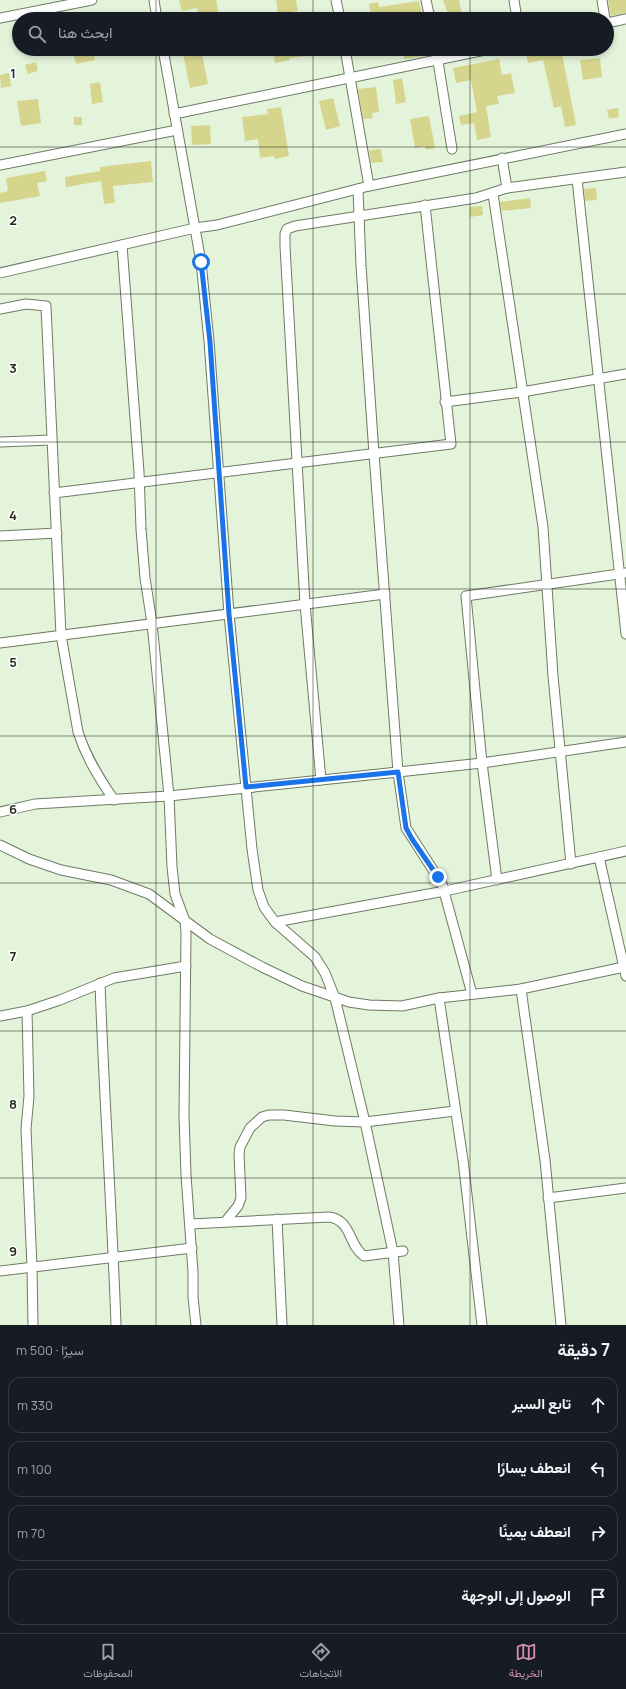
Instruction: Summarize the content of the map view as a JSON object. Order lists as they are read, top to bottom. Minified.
{"page":{"search":"ابحث هنا","heading":["7 دقيقة","سيرًا · 500 m"],"list":[["تابع السير","330 m"],["انعطف يسارًا","100 m"],["انعطف يمينًا","70 m"],"الوصول إلى الوجهة"],"nav":["الخريطة","الاتجاهات","المحفوظات"]},"grid":{"rows":["1","2","3","4","5","6","7","8","9"]}}
